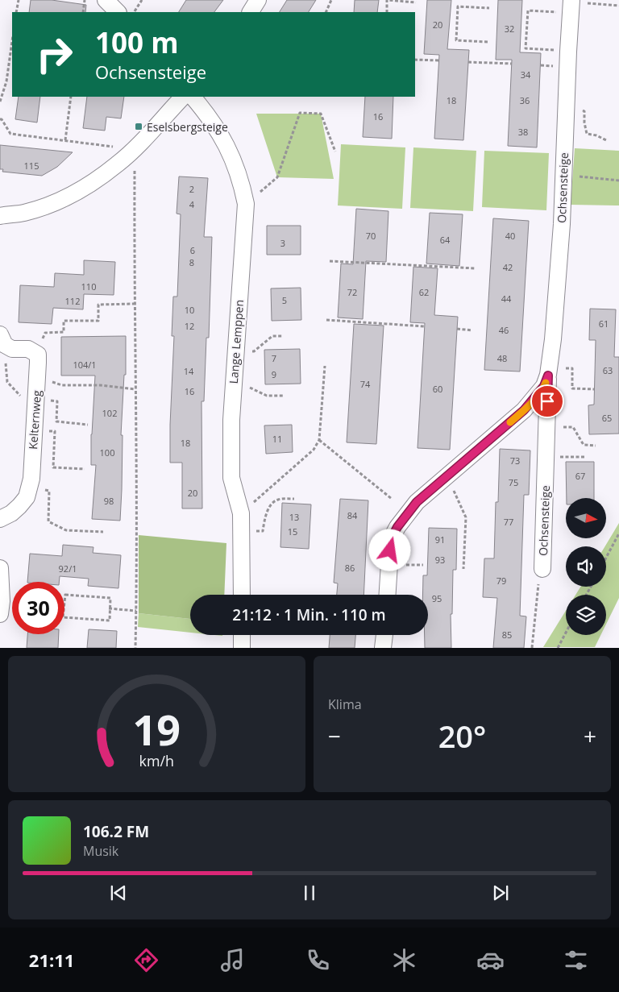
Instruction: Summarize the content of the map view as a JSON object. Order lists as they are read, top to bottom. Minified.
{"streets":{"street":["Ochsensteige","Lange Lemppen","Kelternweg"]},"places":{"transit":["Eselsbergsteige"]},"house_numbers":["20","32","34","18","36","16","38","115","2","4","70","40","64","3","6","8","42","110","72","62","44","5","112","10","61","12","46","7","48","104/1","63","14","9","74","60","16","102","65","11","18","100","73","67","75","20","98","84","13","77","15","91","93","86","92/1","79","95","85"],"north":"right","page":{"turn":["100 m","Ochsensteige"],"limit":"30","trip":"21:12 · 1 Min. · 110 m","tile":"Klima","heat":["−","20°","+"],"song":["106.2 FM","Musik"],"tabs":"21:11","gauge":["19","km/h"]}}
